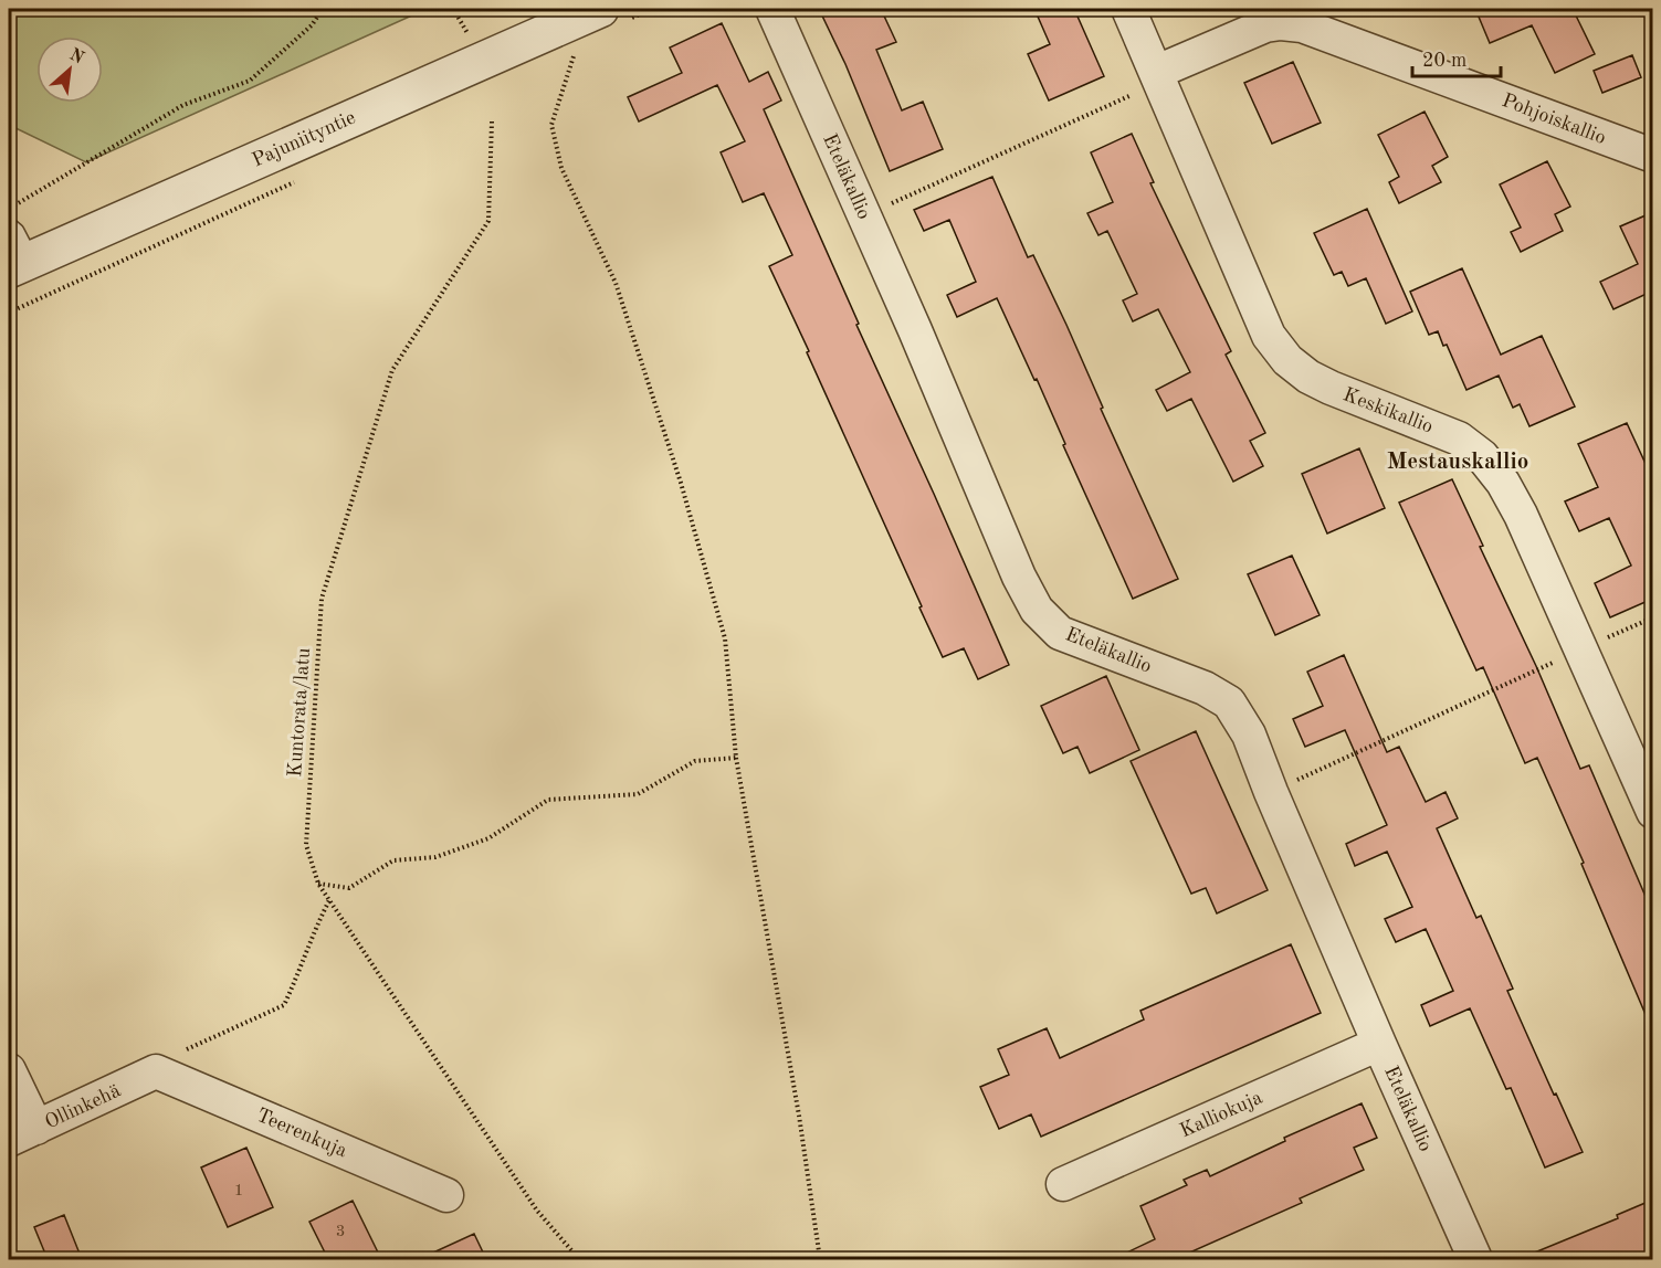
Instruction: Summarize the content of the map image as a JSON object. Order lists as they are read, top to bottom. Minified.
{"streets":{"street":["Pohjoiskallio","Pajuniityntie","Eteläkallio","Keskikallio","Ollinkehä","Kalliokuja","Teerenkuja"],"path":["Kuntorata/latu"]},"crossings":[["Pohjoiskallio","Keskikallio"],["Eteläkallio","Kalliokuja"],["Ollinkehä","Teerenkuja"]],"districts":["Mestauskallio"],"house_numbers":["1","3"],"scale_bar":"20 m","north":"top right"}
